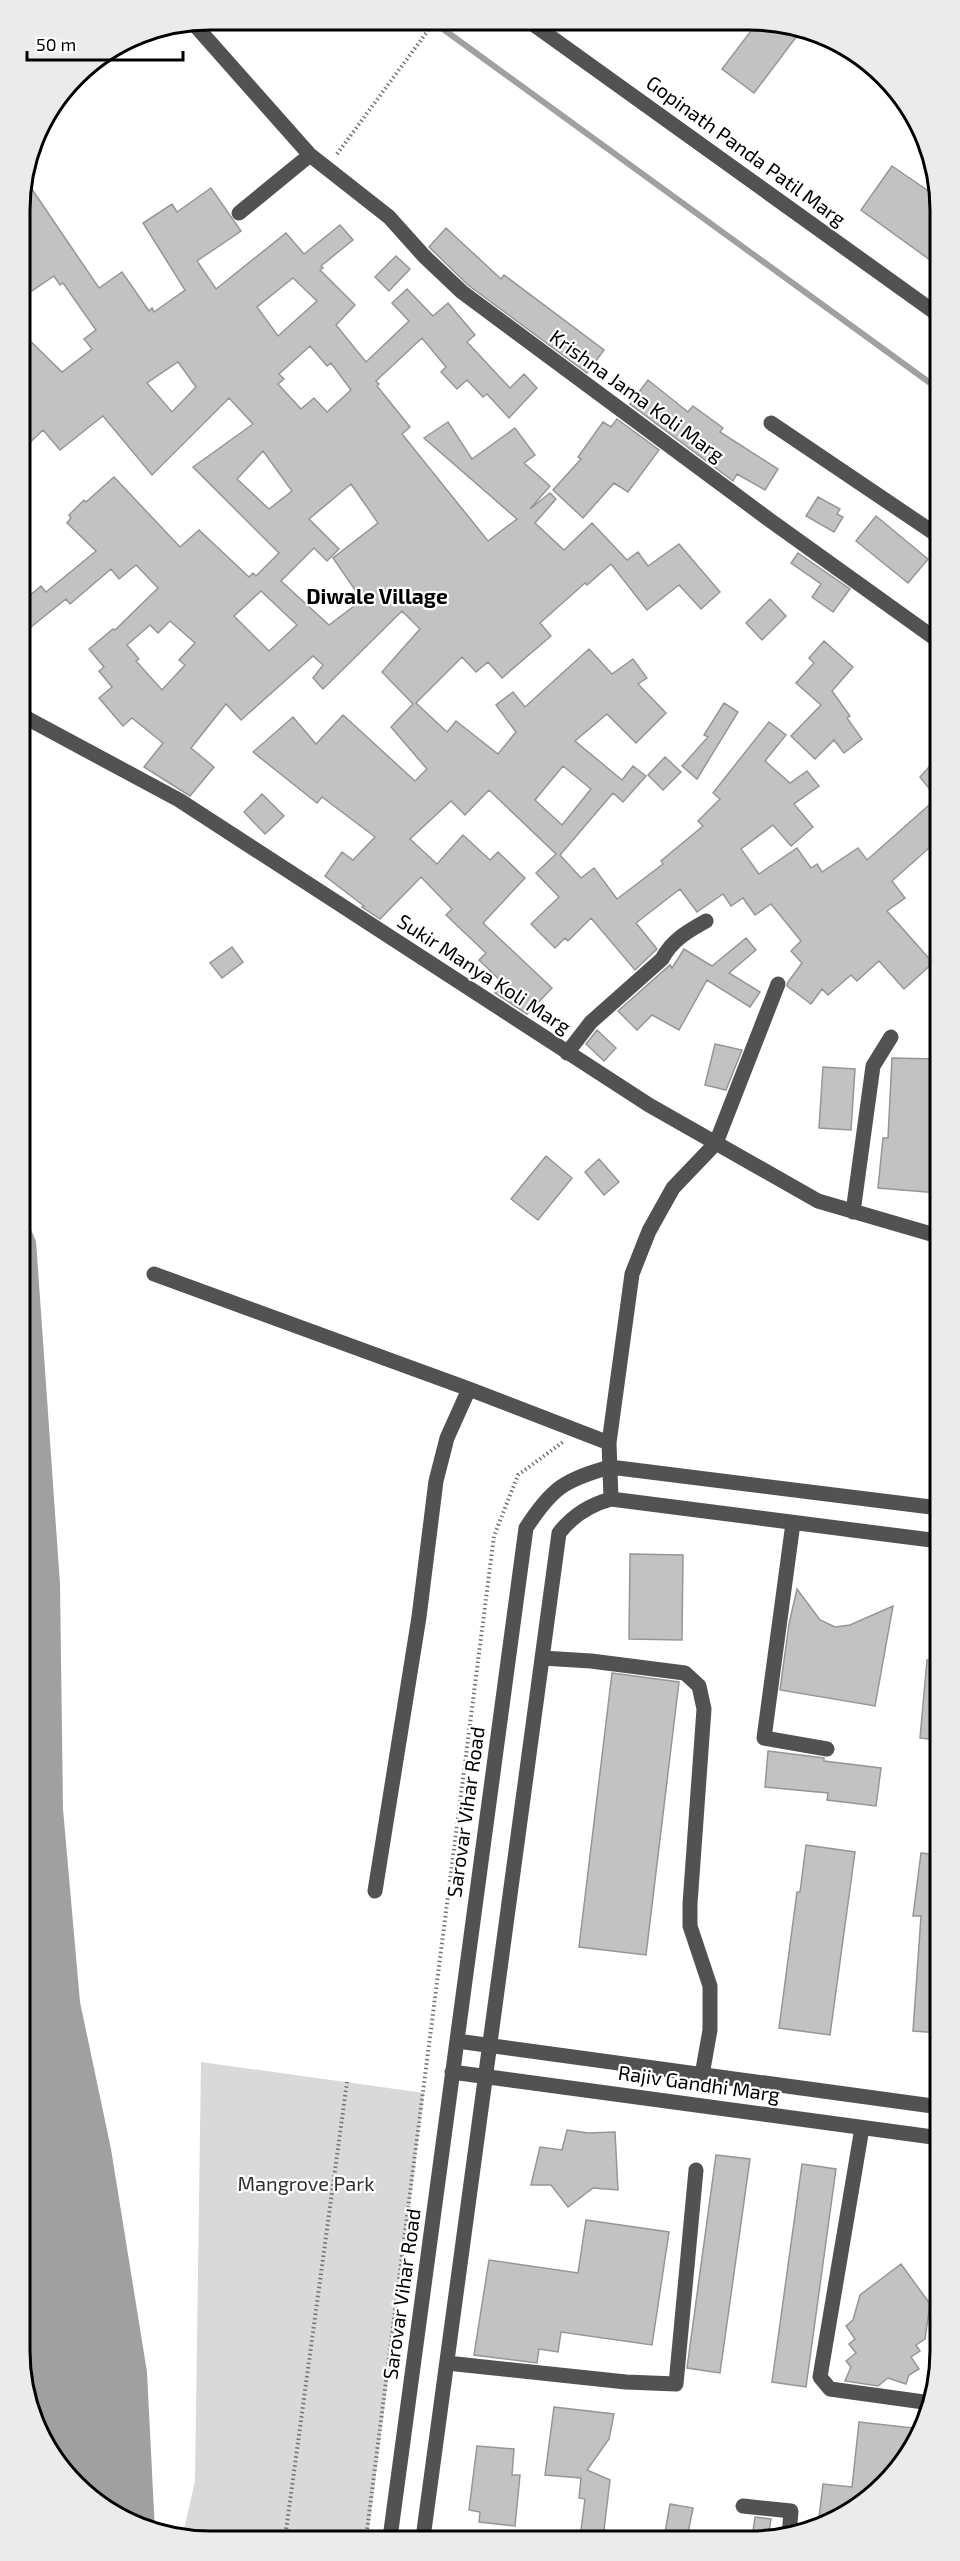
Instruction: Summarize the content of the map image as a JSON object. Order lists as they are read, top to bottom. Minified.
{"streets":{"street":["Gopinath Panda Patil Marg","Krishna Jama Koli Marg","Sukir Manya Koli Marg","Sarovar Vihar Road","Rajiv Gandhi Marg"]},"crossings":[["Sarovar Vihar Road","Rajiv Gandhi Marg"]],"districts":["Diwale Village"],"parks":["Mangrove Park"],"scale_bar":"50 m"}
